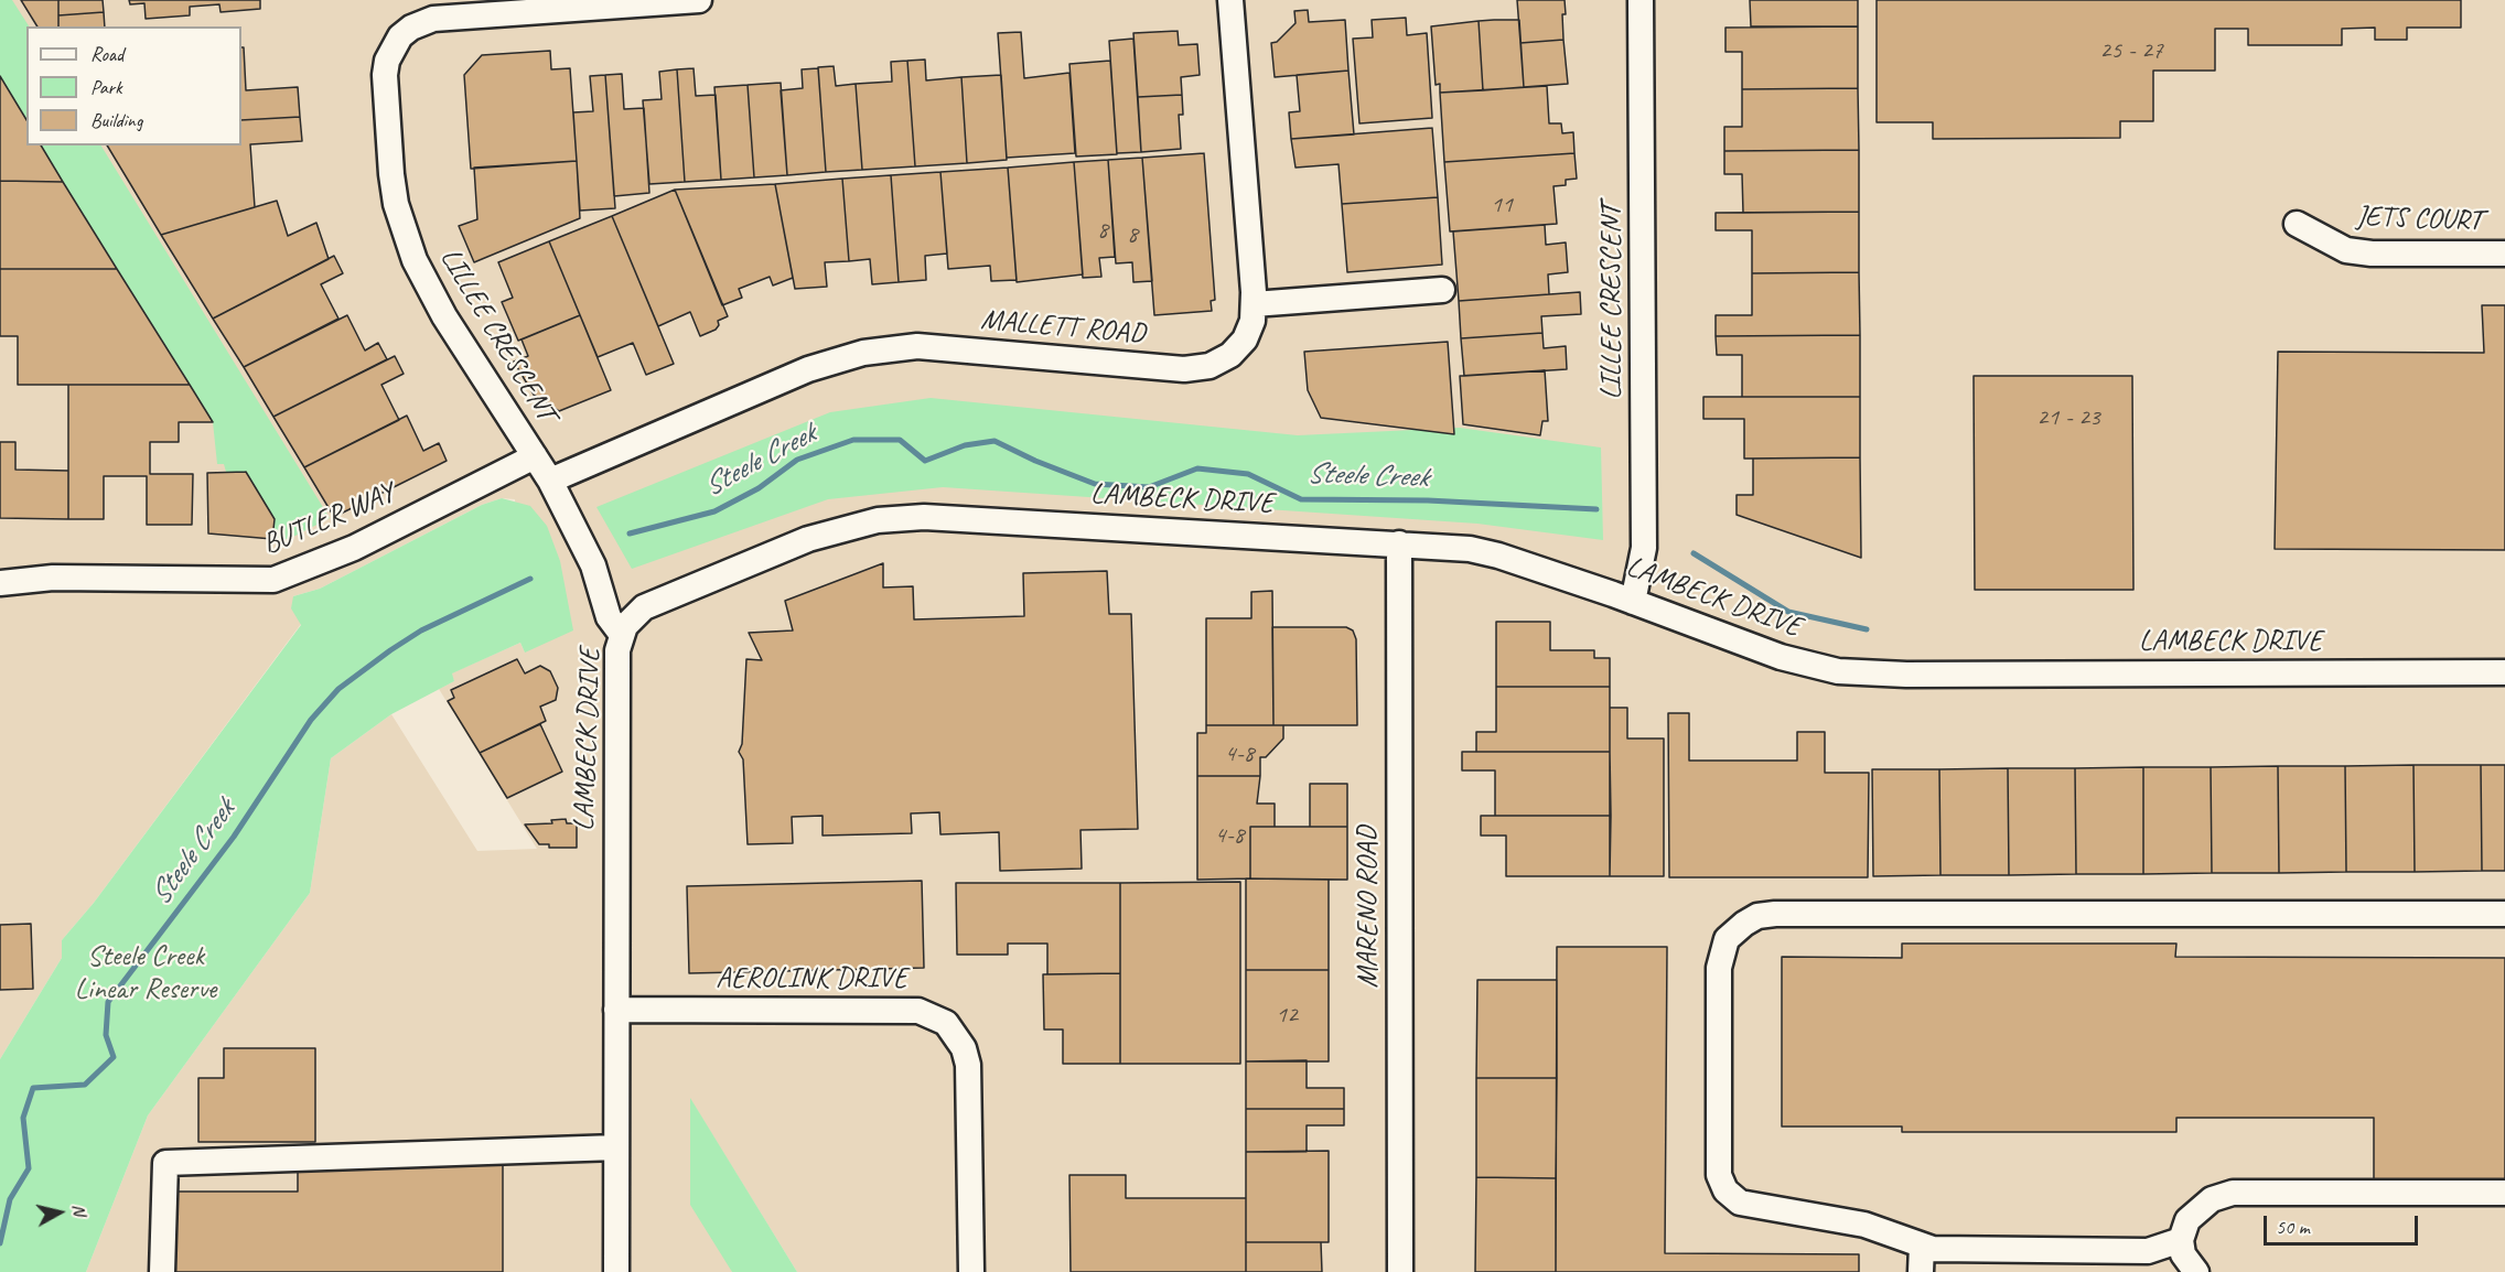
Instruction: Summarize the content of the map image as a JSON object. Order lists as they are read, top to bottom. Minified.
{"streets":{"street":["JETS COURT","LILLEE CRESCENT","MALLETT ROAD","LAMBECK DRIVE","BUTLER WAY","MARENO ROAD","AEROLINK DRIVE"]},"crossings":[["LILLEE CRESCENT","MALLETT ROAD"],["LILLEE CRESCENT","LAMBECK DRIVE"],["LILLEE CRESCENT","BUTLER WAY"],["LAMBECK DRIVE","MARENO ROAD"],["LAMBECK DRIVE","AEROLINK DRIVE"]],"water":["Steele Creek"],"parks":["Steele Creek Linear Reserve"],"house_numbers":["25 - 27","11","8","8","21 - 23","4-8","4-8","12"],"legend":["Road","Park","Building"],"scale_bar":"50 m","north":"right"}
